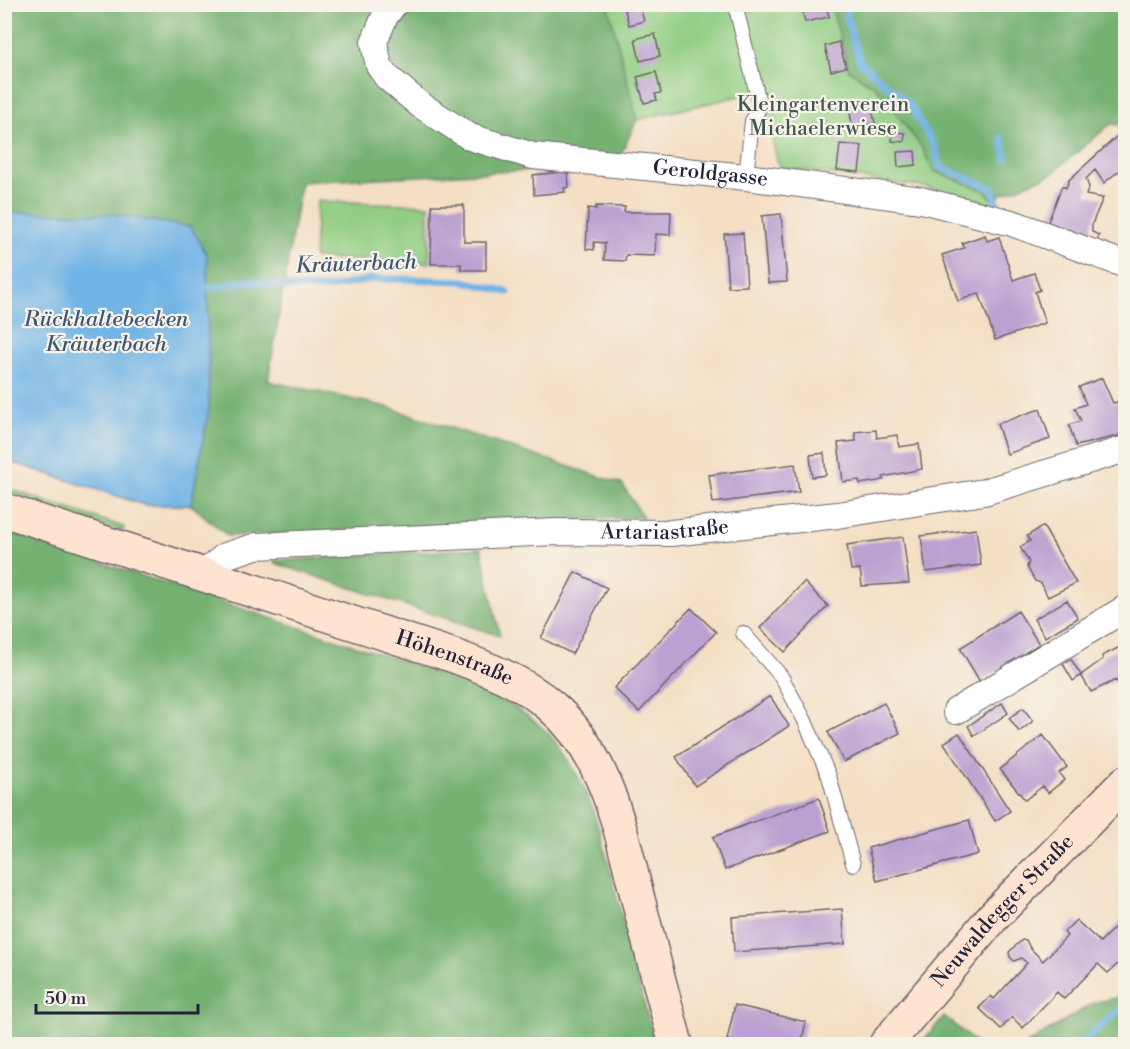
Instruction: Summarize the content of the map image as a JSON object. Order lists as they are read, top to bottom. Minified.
{"streets":{"main road":["Höhenstraße","Neuwaldegger Straße"],"street":["Geroldgasse","Artariastraße"]},"crossings":[["Artariastraße","Höhenstraße"]],"water":["Kräuterbach","Rückhaltebecken Kräuterbach"],"parks":["Kleingartenverein Michaelerwiese"],"scale_bar":"50 m"}
